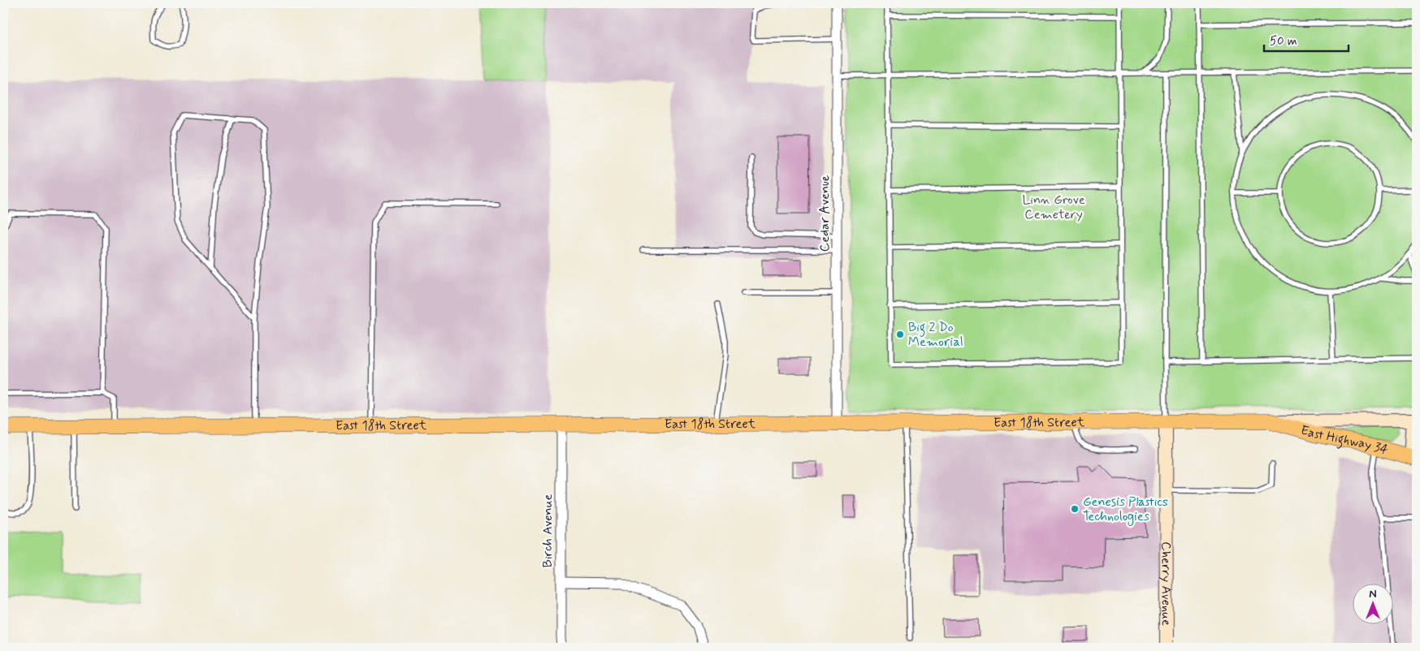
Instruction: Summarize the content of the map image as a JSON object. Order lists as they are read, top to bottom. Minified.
{"streets":{"main road":["East 18th Street","East Highway 34"],"street":["Cedar Avenue","Birch Avenue","Cherry Avenue"]},"crossings":[["Cedar Avenue","East 18th Street"],["East 18th Street","East Highway 34"],["East 18th Street","Birch Avenue"],["East 18th Street","Cherry Avenue"]],"parks":["Linn Grove Cemetery"],"places":["Big 2 Do Memorial","Genesis Plastics Technologies"],"scale_bar":"50 m","north":"top"}
